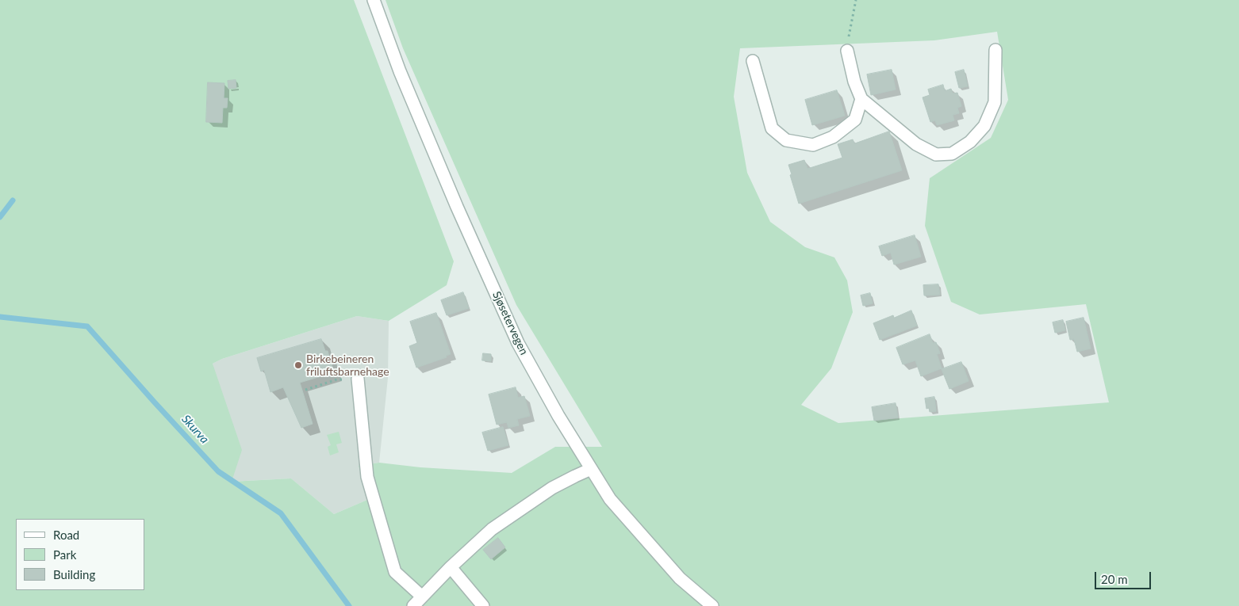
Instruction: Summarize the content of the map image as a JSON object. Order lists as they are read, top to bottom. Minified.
{"streets":{"street":["Sjøsetervegen"]},"water":["Skurva"],"places":["Birkebeineren friluftsbarnehage"],"legend":["Road","Park","Building"],"scale_bar":"20 m"}
